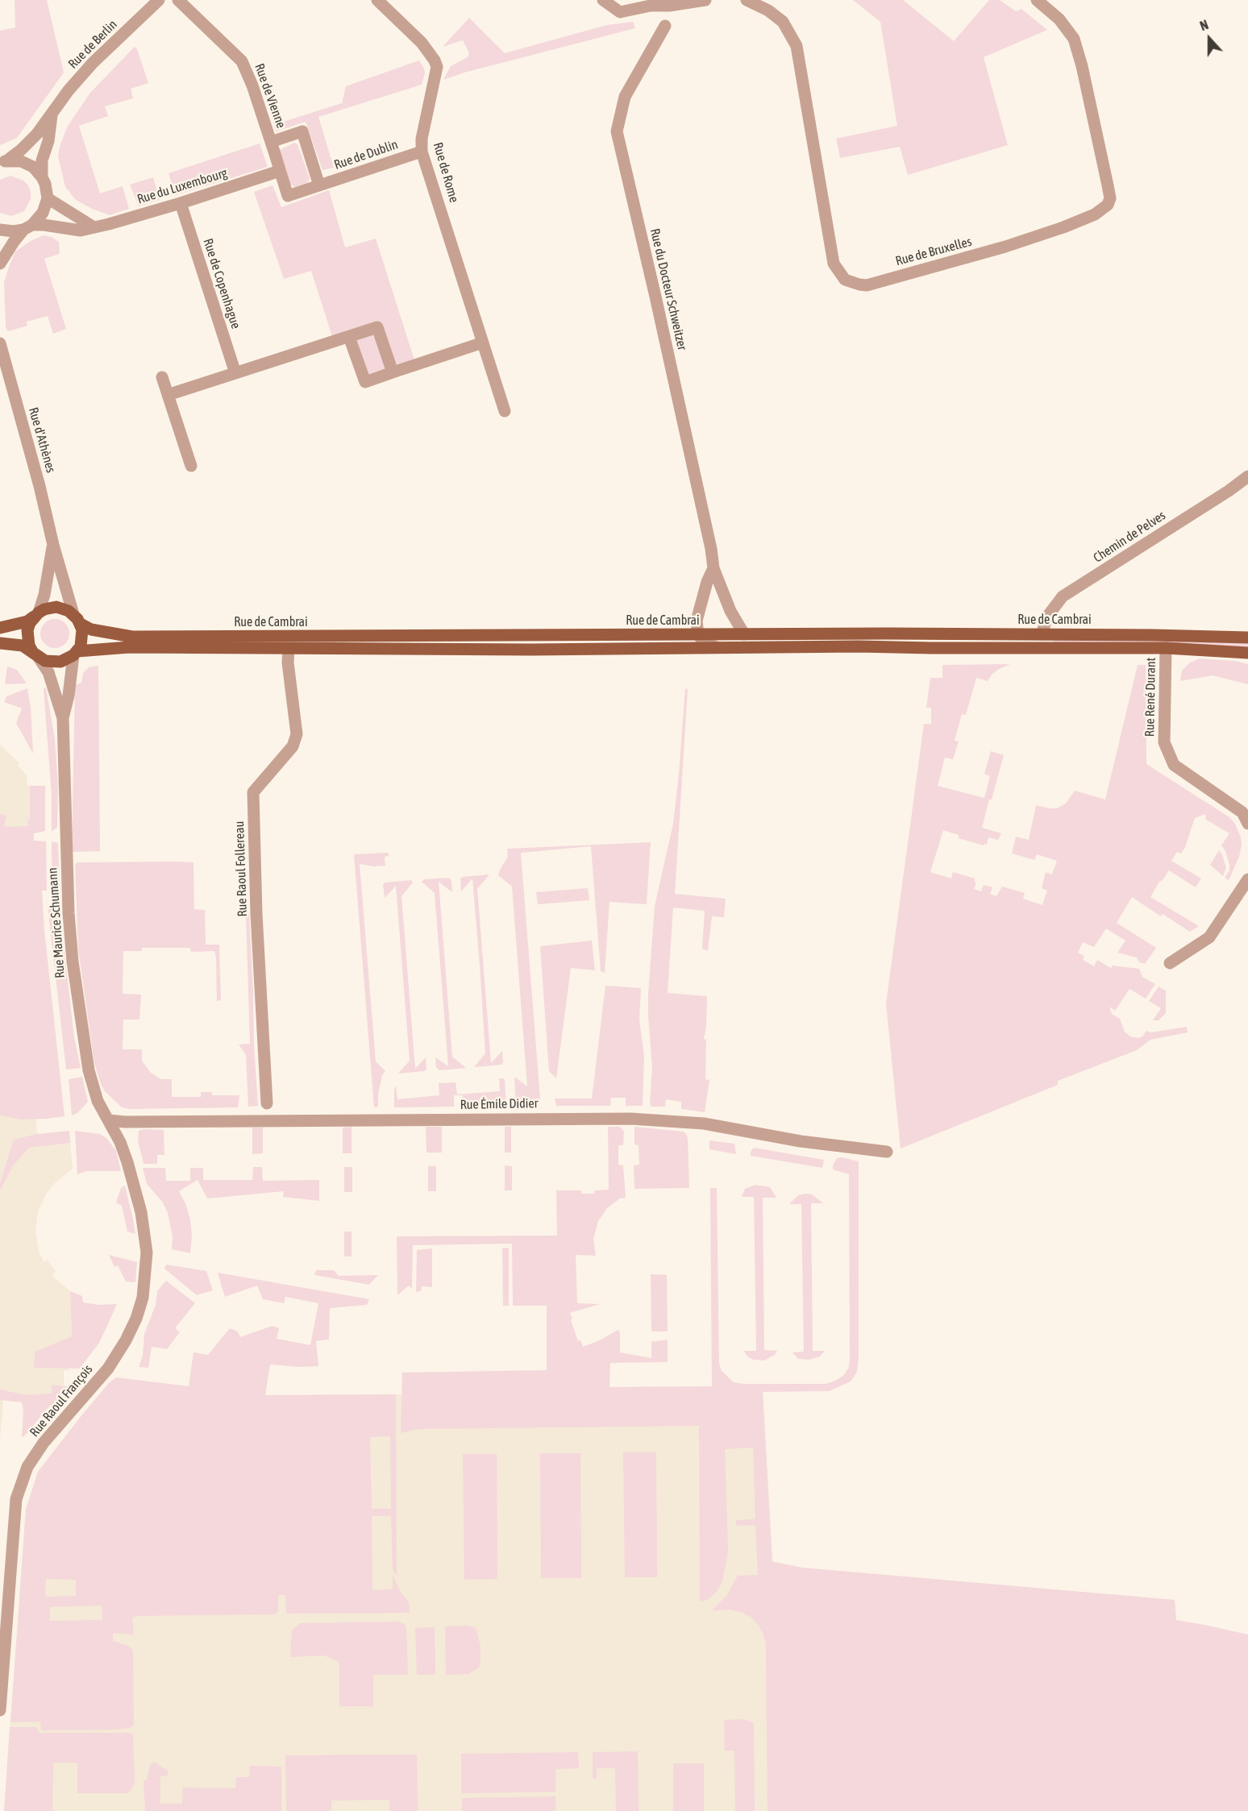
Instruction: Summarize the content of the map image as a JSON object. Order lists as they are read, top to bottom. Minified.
{"streets":{"main road":["Rue de Cambrai"],"street":["Rue de Berlin","Rue de Vienne","Rue de Dublin","Rue de Rome","Rue du Luxembourg","Rue de Bruxelles","Rue de Copenhague","Rue du Docteur Schweitzer","Rue d'Athènes","Chemin de Pelves","Rue René Durant","Rue Raoul Follereau","Rue Maurice Schumann","Rue Émile Didier","Rue Raoul François"]},"crossings":[["Rue de Vienne","Rue de Dublin"],["Rue de Vienne","Rue du Luxembourg"],["Rue de Dublin","Rue de Rome"],["Rue de Dublin","Rue du Luxembourg"],["Rue du Luxembourg","Rue de Copenhague"],["Rue du Docteur Schweitzer","Rue de Cambrai"],["Rue d'Athènes","Rue de Cambrai"],["Chemin de Pelves","Rue de Cambrai"],["Rue de Cambrai","Rue René Durant"],["Rue de Cambrai","Rue Raoul Follereau"],["Rue Maurice Schumann","Rue Émile Didier"],["Rue Maurice Schumann","Rue Raoul François"],["Rue Émile Didier","Rue Raoul François"]],"north":"top"}
